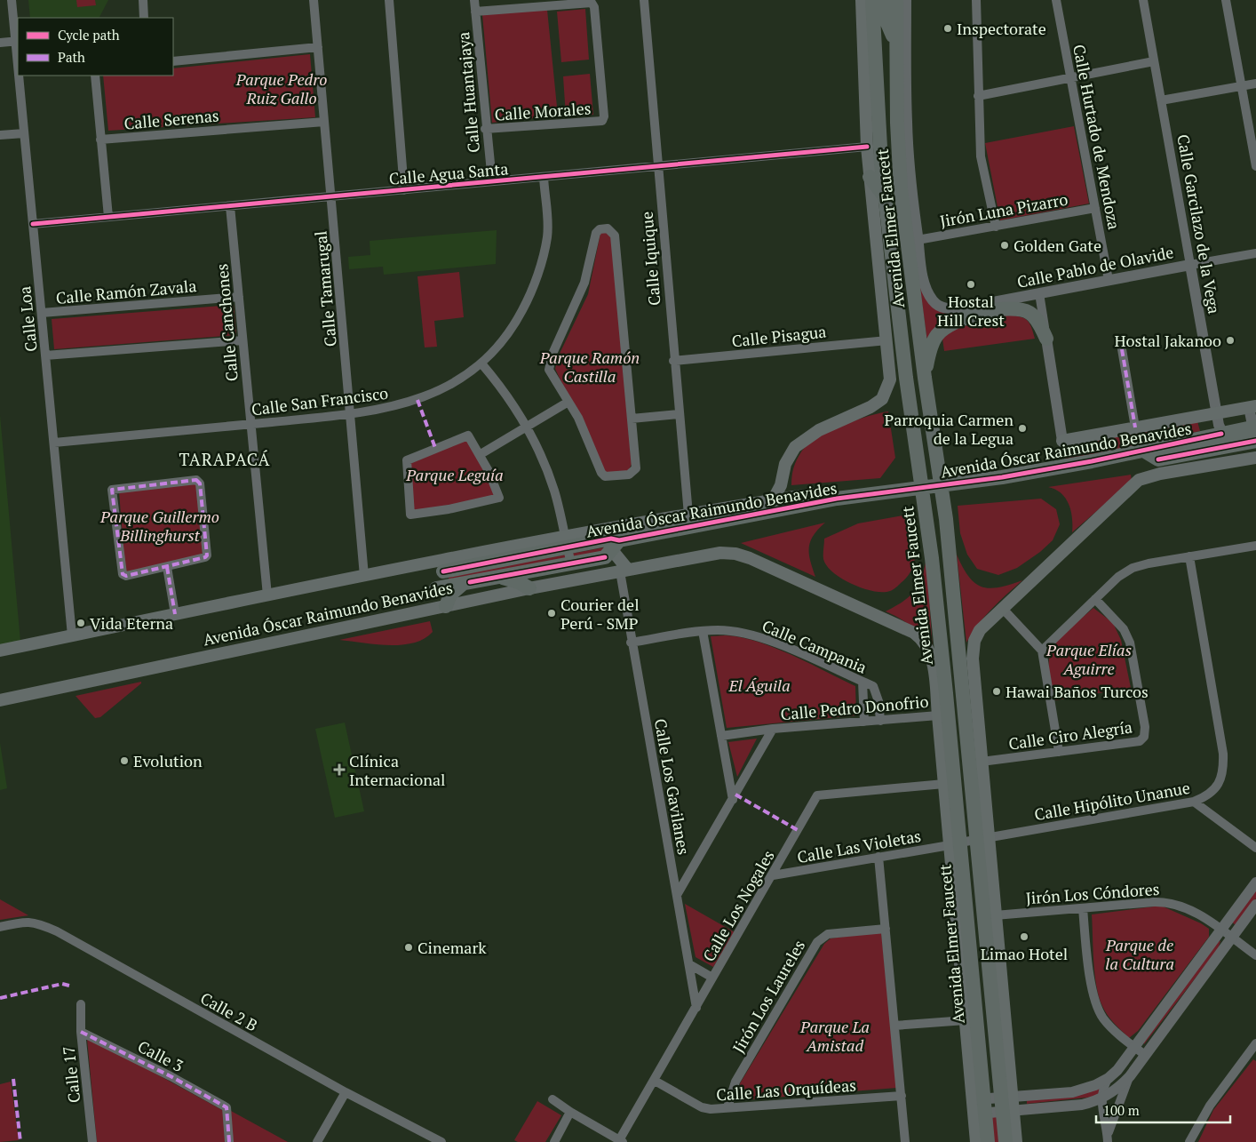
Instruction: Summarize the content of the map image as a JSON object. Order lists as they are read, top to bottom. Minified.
{"streets":{"main road":["Avenida Elmer Faucett","Avenida Óscar Raimundo Benavides"],"street":["Calle Huantajaya","Calle Morales","Calle Serenas","Calle Hurtado de Mendoza","Calle Agua Santa","Jirón Luna Pizarro","Calle Garcilazo de la Vega","Calle Iquique","Calle Pablo de Olavide","Calle Tamarugal","Calle Ramón Zavala","Calle Loa","Calle Canchones","Calle Pisagua","Calle San Francisco","Calle Campania","Calle Pedro Donofrio","Calle Ciro Alegría","Calle Los Gavilanes","Calle Hipólito Unanue","Calle Las Violetas","Jirón Los Cóndores","Calle Los Nogales","Jirón Los Laureles","Calle 2 B","Calle 3","Calle 17","Calle Las Orquídeas"]},"crossings":[["Calle Huantajaya","Calle Morales"],["Calle Huantajaya","Calle Agua Santa"],["Calle Serenas","Calle Tamarugal"],["Calle Hurtado de Mendoza","Jirón Luna Pizarro"],["Calle Hurtado de Mendoza","Calle Pablo de Olavide"],["Calle Agua Santa","Calle Iquique"],["Calle Agua Santa","Calle Tamarugal"],["Calle Agua Santa","Calle Loa"],["Calle Agua Santa","Calle Canchones"],["Calle Agua Santa","Calle San Francisco"],["Calle Agua Santa","Avenida Óscar Raimundo Benavides"],["Jirón Luna Pizarro","Calle Pablo de Olavide"],["Calle Garcilazo de la Vega","Calle Pablo de Olavide"],["Calle Garcilazo de la Vega","Avenida Óscar Raimundo Benavides"],["Avenida Elmer Faucett","Avenida Óscar Raimundo Benavides"],["Avenida Elmer Faucett","Calle Pedro Donofrio"],["Avenida Elmer Faucett","Calle Hipólito Unanue"],["Avenida Elmer Faucett","Calle Las Violetas"],["Avenida Elmer Faucett","Jirón Los Cóndores"],["Avenida Elmer Faucett","Calle Los Nogales"],["Calle Iquique","Calle Pisagua"],["Calle Iquique","Avenida Óscar Raimundo Benavides"],["Calle Tamarugal","Calle San Francisco"],["Calle Tamarugal","Avenida Óscar Raimundo Benavides"],["Calle Ramón Zavala","Calle Loa"],["Calle Ramón Zavala","Calle Canchones"],["Calle Loa","Calle San Francisco"],["Calle Loa","Avenida Óscar Raimundo Benavides"],["Calle Canchones","Calle San Francisco"],["Calle Canchones","Avenida Óscar Raimundo Benavides"],["Calle Pisagua","Avenida Óscar Raimundo Benavides"],["Avenida Óscar Raimundo Benavides","Calle Los Gavilanes"],["Calle Campania","Calle Pedro Donofrio"],["Calle Campania","Calle Los Gavilanes"],["Calle Pedro Donofrio","Calle Los Gavilanes"],["Calle Los Gavilanes","Calle Los Nogales"],["Calle Hipólito Unanue","Calle Las Violetas"],["Calle Las Violetas","Calle Los Nogales"],["Calle Los Nogales","Calle Las Orquídeas"],["Jirón Los Laureles","Calle Las Orquídeas"],["Calle 3","Calle 17"]],"districts":["TARAPACÁ"],"parks":["Parque Pedro Ruiz Gallo","Parque Ramón Castilla","Parque Leguía","Parque Guillermo Billinghurst","Parque Elías Aguirre","El Águila","Parque de la Cultura","Parque La Amistad"],"places":{"other":["Inspectorate","Golden Gate","Hostal Hill Crest","Hostal Jakanoo","Parroquia Carmen de la Legua","Courier del Perú - SMP","Vida Eterna","Hawai Baños Turcos","Evolution","Limao Hotel","Cinemark"],"health":["Clínica Internacional"]},"legend":["Cycle path","Path"],"scale_bar":"100 m"}
